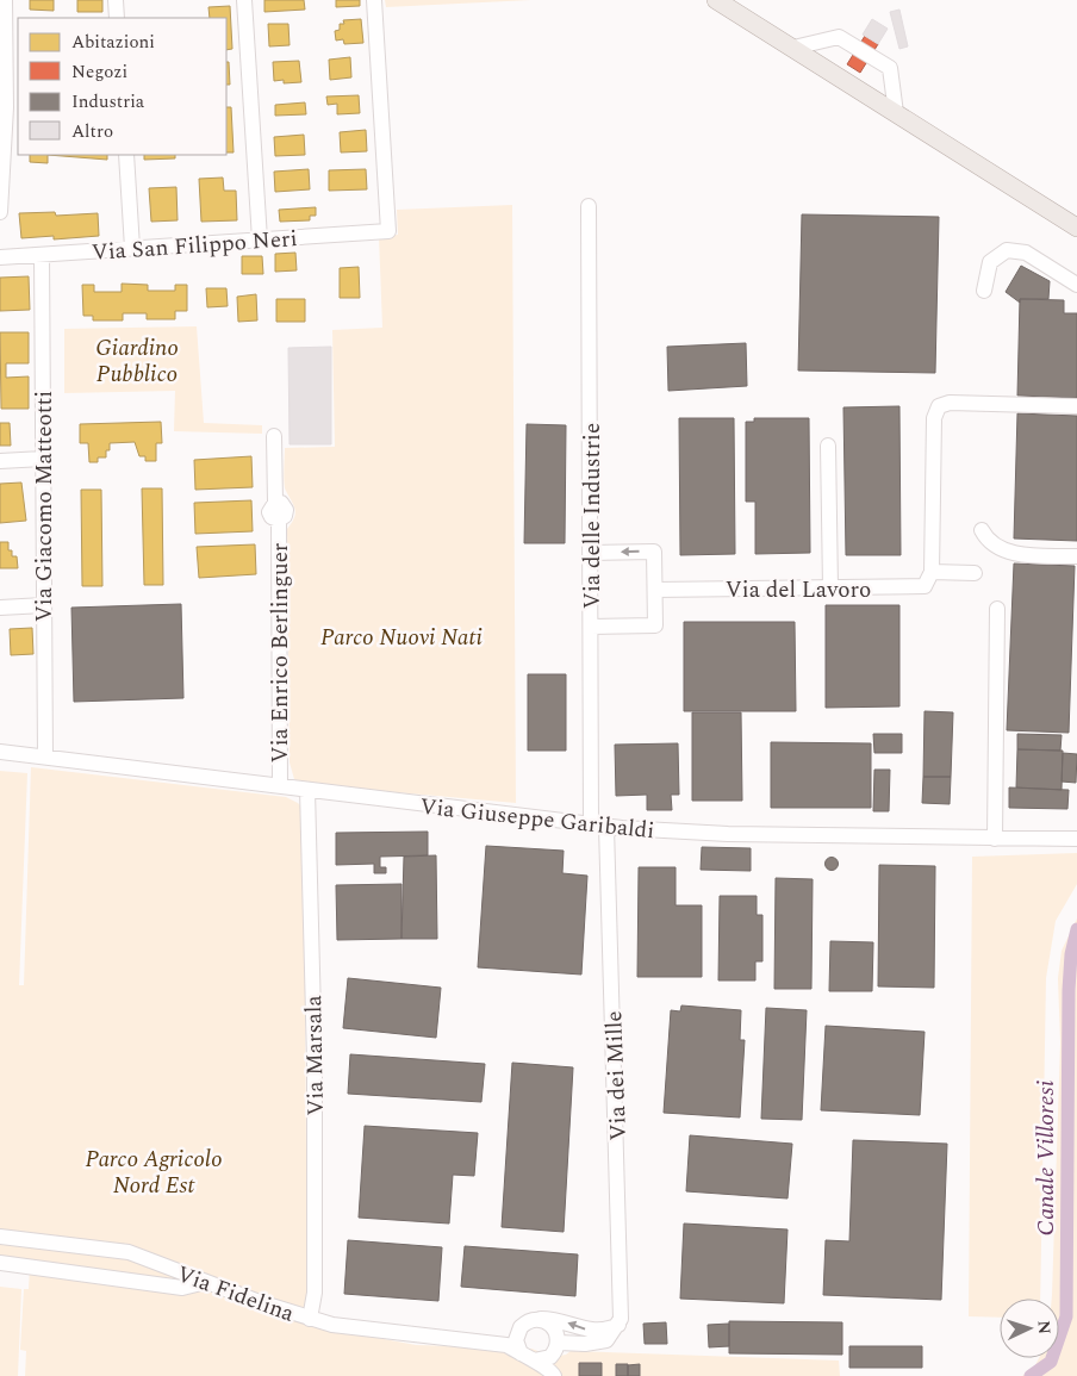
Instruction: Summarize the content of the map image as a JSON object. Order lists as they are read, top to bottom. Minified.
{"streets":{"street":["Via San Filippo Neri","Via Giacomo Matteotti","Via delle Industrie","Via del Lavoro","Via Enrico Berlinguer","Via Giuseppe Garibaldi","Via Marsala","Via dei Mille","Via Fidelina"]},"crossings":[["Via San Filippo Neri","Via Giacomo Matteotti"],["Via Giacomo Matteotti","Via Giuseppe Garibaldi"],["Via delle Industrie","Via Giuseppe Garibaldi"],["Via delle Industrie","Via dei Mille"],["Via Enrico Berlinguer","Via Giuseppe Garibaldi"],["Via Giuseppe Garibaldi","Via Marsala"],["Via Giuseppe Garibaldi","Via dei Mille"],["Via Marsala","Via Fidelina"]],"water":["Canale Villoresi"],"parks":["Giardino Pubblico","Parco Nuovi Nati","Parco Agricolo Nord Est"],"legend":["Abitazioni","Negozi","Industria","Altro"],"north":"right"}
